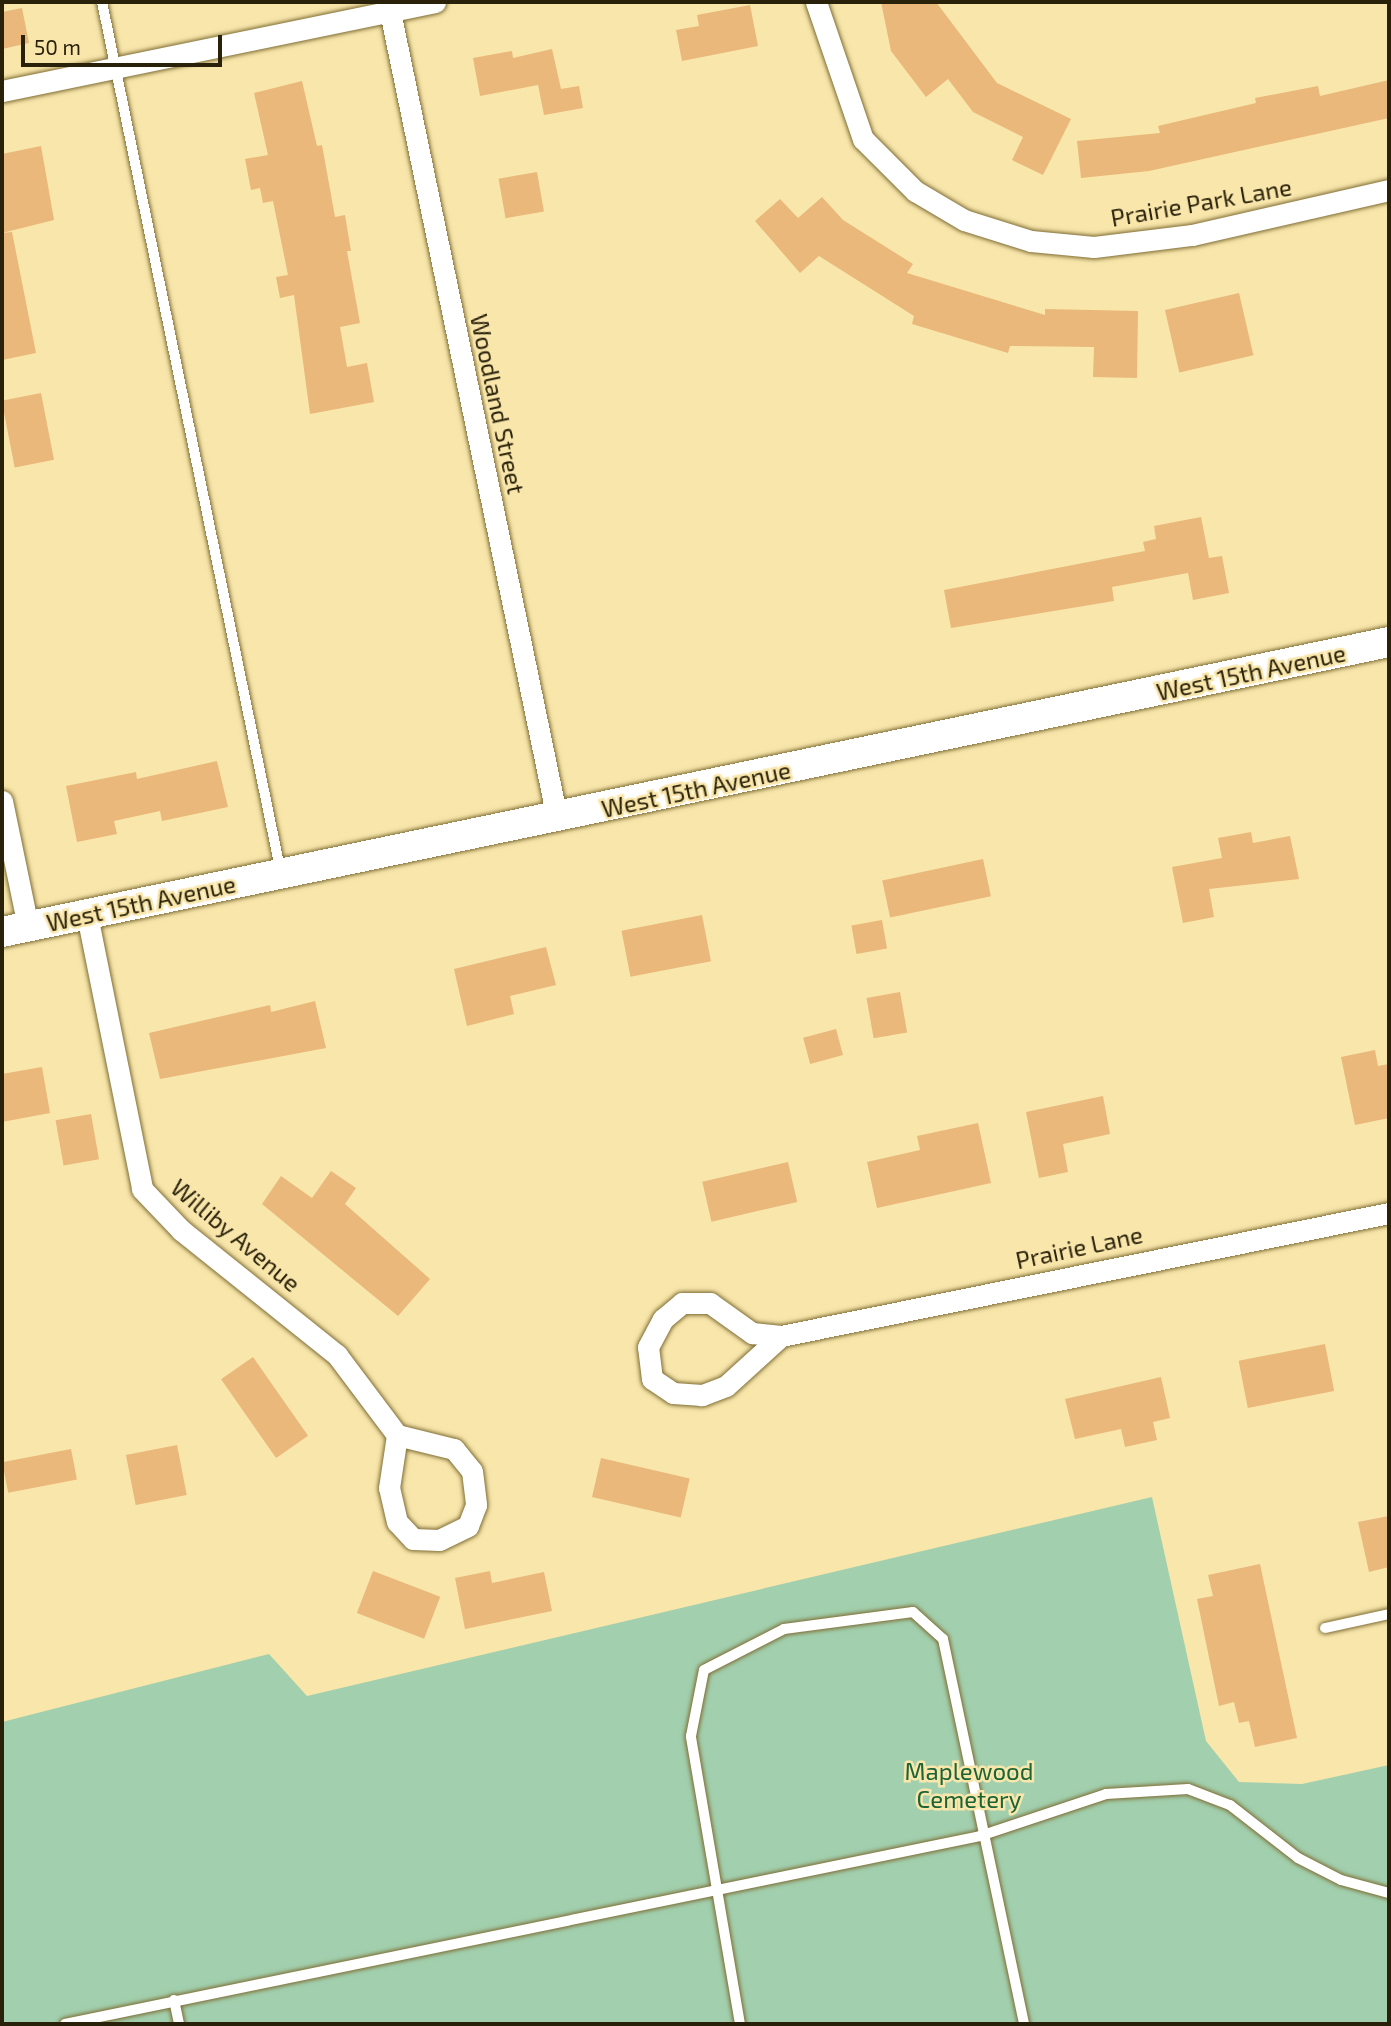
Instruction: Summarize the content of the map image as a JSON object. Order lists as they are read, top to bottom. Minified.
{"streets":{"street":["Prairie Park Lane","Woodland Street","West 15th Avenue","Williby Avenue","Prairie Lane"]},"crossings":[["Woodland Street","West 15th Avenue"],["West 15th Avenue","Williby Avenue"]],"parks":["Maplewood Cemetery"],"scale_bar":"50 m"}
